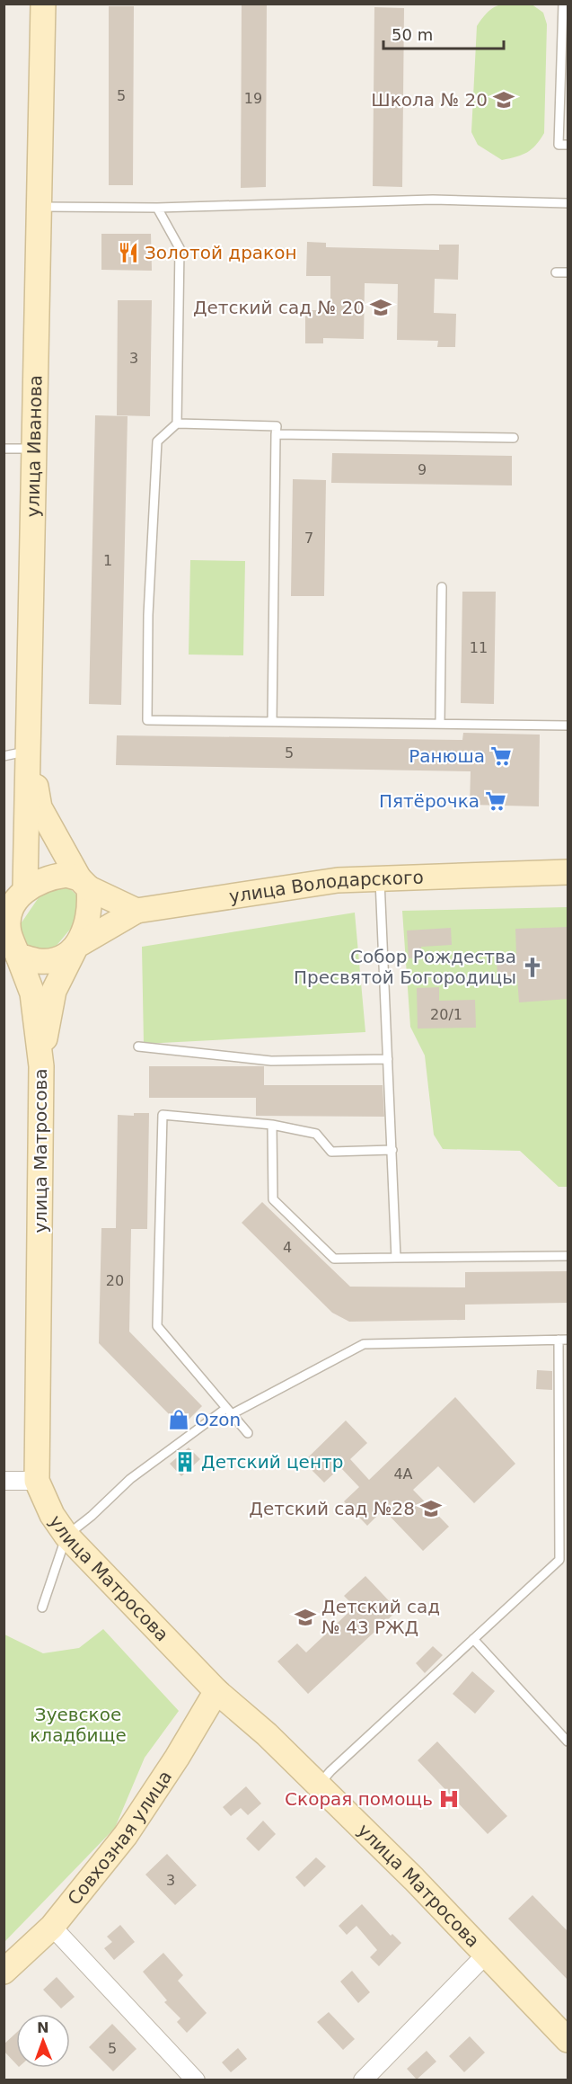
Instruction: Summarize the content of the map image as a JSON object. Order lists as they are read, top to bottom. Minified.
{"streets":{"street":["улица Иванова","улица Володарского","улица Матросова","Совхозная улица"]},"crossings":[["улица Иванова","улица Матросова"],["улица Матросова","Совхозная улица"]],"parks":["Зуевское кладбище"],"places":{"school or university":["Школа № 20","Детский сад № 20","Детский сад №28","Детский сад № 43 РЖД"],"restaurant":["Золотой дракон"],"supermarket":["Ранюша","Пятёрочка"],"church":["Собор Рождества Пресвятой Богородицы"],"shop":["Ozon"],"building":["Детский центр"],"hospital":["Скорая помощь"]},"house_numbers":["5","19","3","9","7","1","11","5","20/1","4","20","4А","3","5"],"scale_bar":"50 m","north":"top"}
